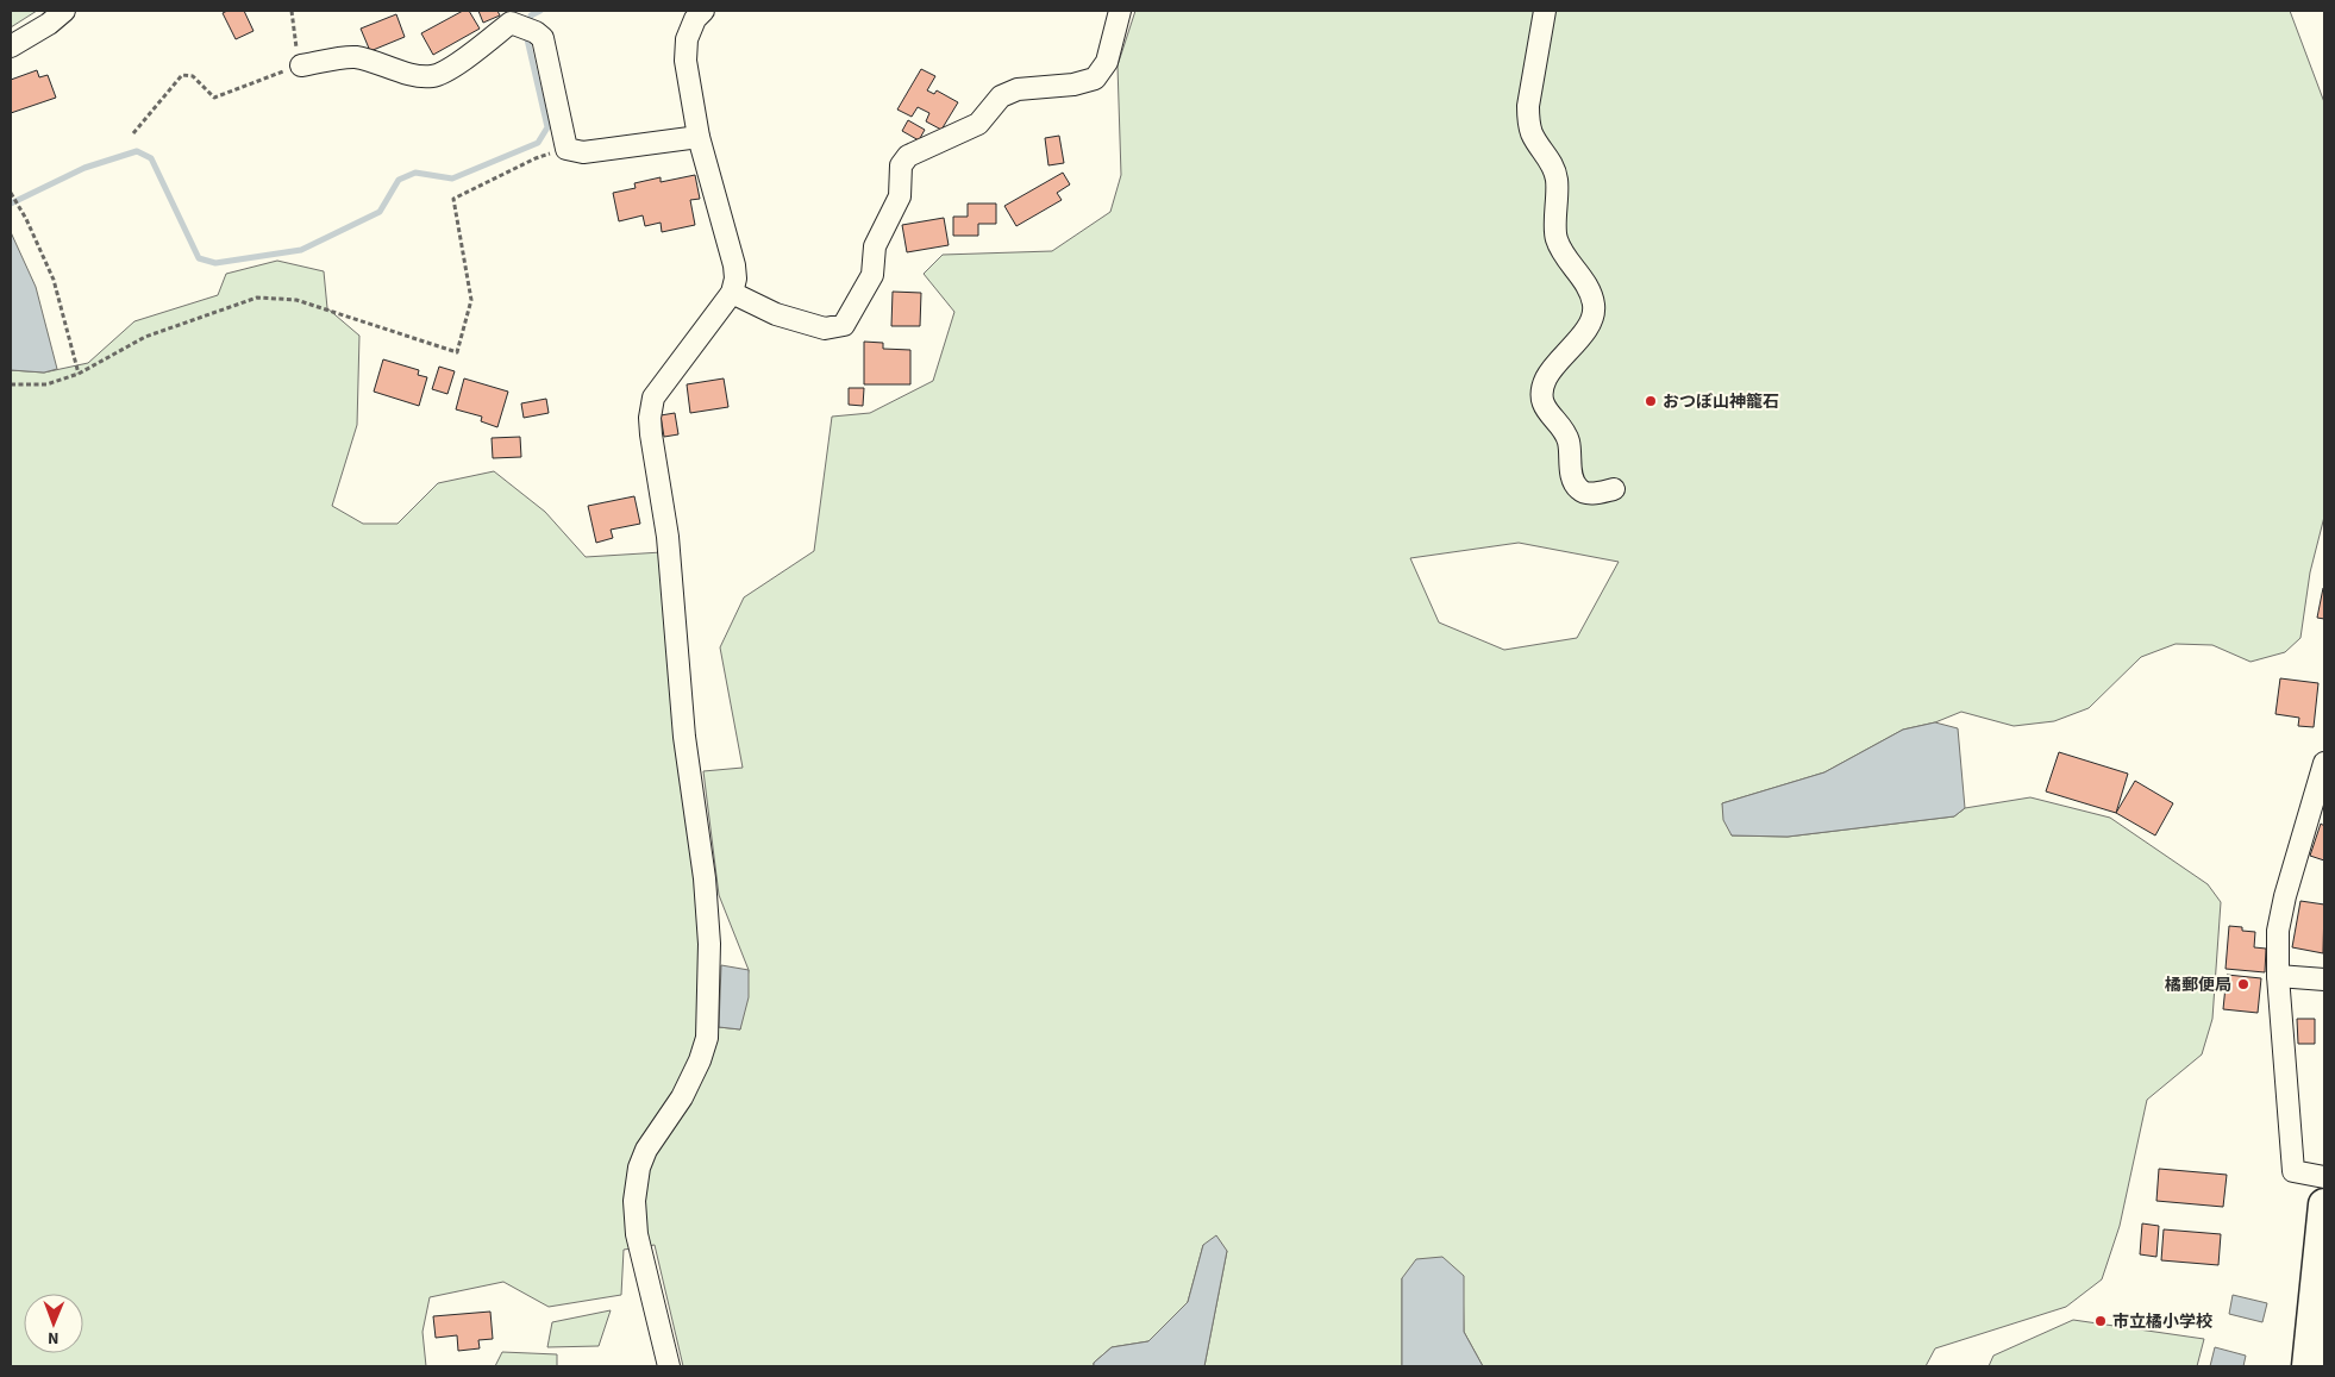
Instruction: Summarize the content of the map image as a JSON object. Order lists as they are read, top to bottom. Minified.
{"places":["おつぼ山神籠石","橘郵便局","市立橘小学校"],"north":"bottom"}
